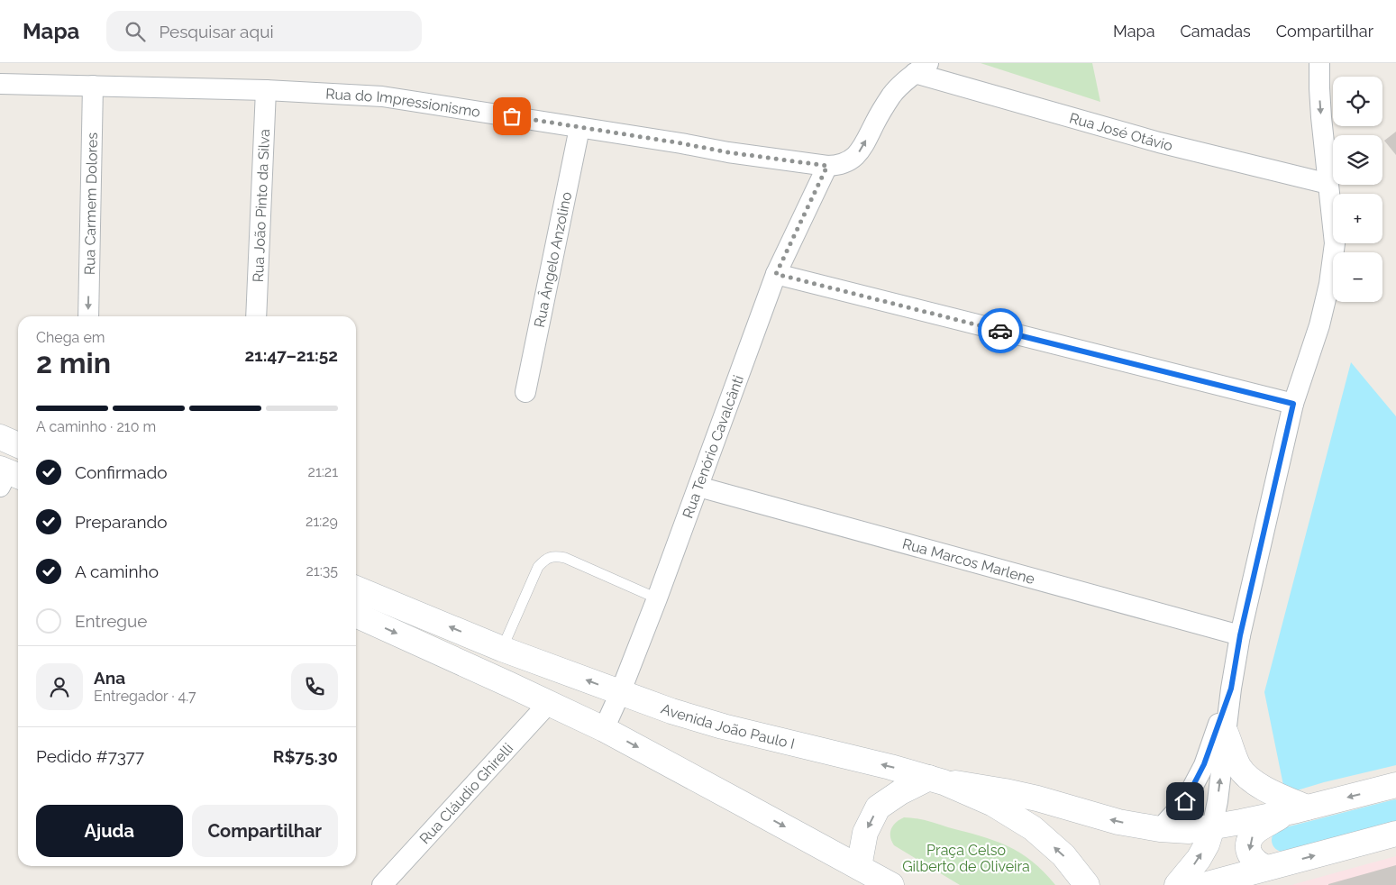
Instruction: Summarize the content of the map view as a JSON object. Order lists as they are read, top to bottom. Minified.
{"streets":{"main road":["Avenida João Paulo I"],"street":["Rua do Impressionismo","Rua José Otávio","Rua Carmem Dolores","Rua João Pinto da Silva","Rua Ângelo Anzolino","Rua Tenório Cavalcânti","Rua Marcos Marlene","Rua Cláudio Ghirelli"]},"crossings":[["Rua do Impressionismo","Rua José Otávio"],["Rua do Impressionismo","Rua Carmem Dolores"],["Rua do Impressionismo","Rua João Pinto da Silva"],["Rua do Impressionismo","Rua Ângelo Anzolino"],["Rua do Impressionismo","Rua Tenório Cavalcânti"],["Rua Tenório Cavalcânti","Rua Marcos Marlene"],["Rua Tenório Cavalcânti","Avenida João Paulo I"]],"one_way":["Rua Carmem Dolores"],"parks":["Praça Celso Gilberto de Oliveira"],"page":{"header":"Mapa","search":"Pesquisar aqui","nav":["Mapa","Camadas","Compartilhar"],"map_buttons":["+","−"],"heading":["2 min","Chega em","21:47–21:52"],"panel":["Ana","Entregador · 4.7","Pedido #7377","R$75.30"],"bar":"A caminho · 210 m","list":[["Confirmado","21:21"],["Preparando","21:29"],["A caminho","21:35"],"Entregue"],"buttons":["Ajuda","Compartilhar"]}}
